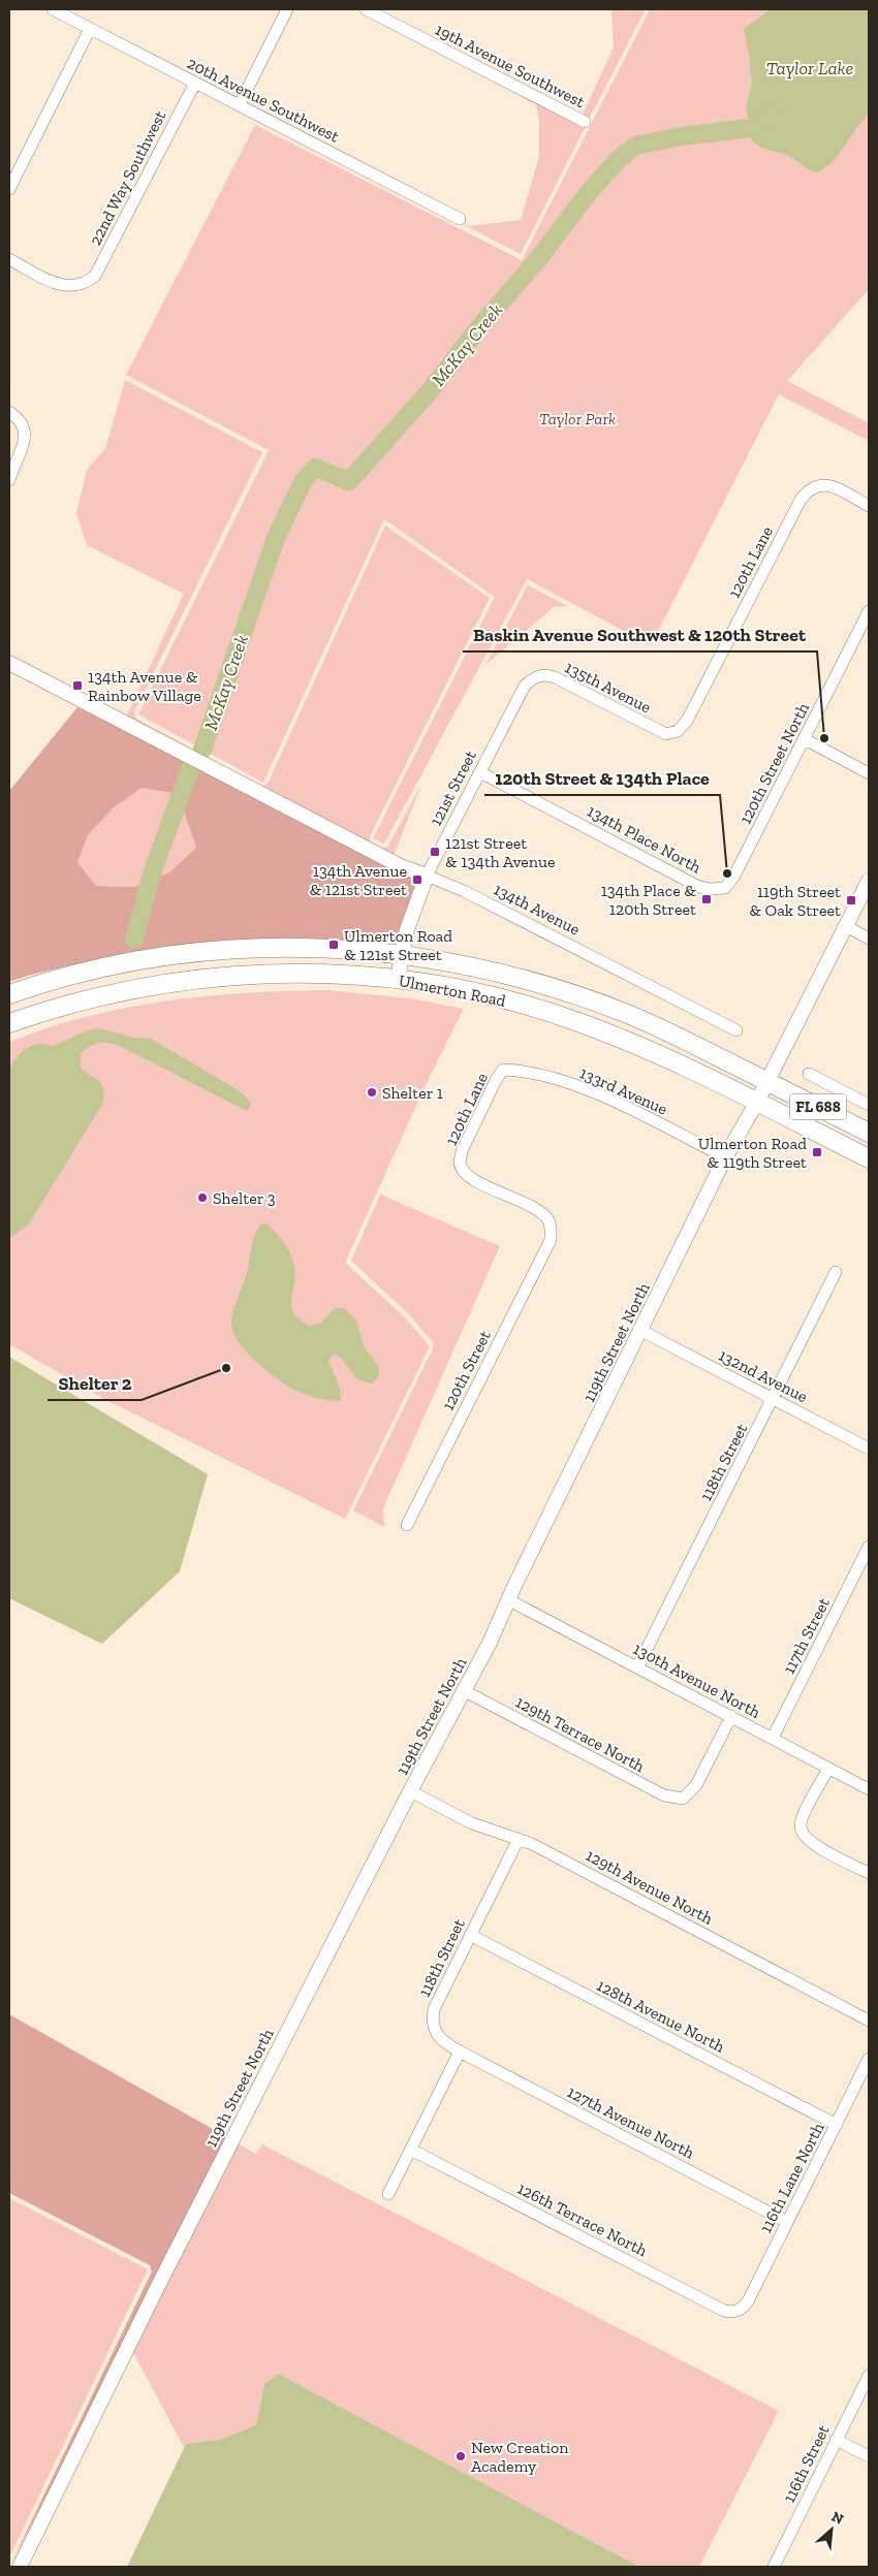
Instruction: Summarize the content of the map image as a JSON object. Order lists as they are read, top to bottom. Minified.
{"streets":{"main road":["Ulmerton Road","FL 688"],"street":["19th Avenue Southwest","20th Avenue Southwest","22nd Way Southwest","120th Lane","135th Avenue","120th Street North","121st Street","134th Place North","134th Avenue","133rd Avenue","119th Street North","120th Street","132nd Avenue","118th Street","117th Street","130th Avenue North","129th Terrace North","129th Avenue North","128th Avenue North","127th Avenue North","116th Lane North","126th Terrace North","116th Street"]},"crossings":[["20th Avenue Southwest","22nd Way Southwest"],["120th Lane","135th Avenue"],["120th Lane","133rd Avenue"],["120th Lane","120th Street"],["135th Avenue","121st Street"],["120th Street North","134th Place North"],["121st Street","134th Place North"],["121st Street","134th Avenue"],["121st Street","Ulmerton Road"],["Ulmerton Road","119th Street North"],["133rd Avenue","119th Street North"],["119th Street North","132nd Avenue"],["119th Street North","130th Avenue North"],["119th Street North","129th Terrace North"],["119th Street North","129th Avenue North"],["132nd Avenue","118th Street"],["118th Street","130th Avenue North"],["118th Street","129th Avenue North"],["118th Street","128th Avenue North"],["118th Street","127th Avenue North"],["117th Street","130th Avenue North"],["130th Avenue North","129th Terrace North"],["128th Avenue North","116th Lane North"],["127th Avenue North","116th Lane North"],["116th Lane North","126th Terrace North"]],"water":["Taylor Lake","McKay Creek"],"parks":["Taylor Park"],"places":{"transit":["134th Avenue & Rainbow Village","121st Street & 134th Avenue","134th Avenue & 121st Street","134th Place & 120th Street","119th Street & Oak Street","Ulmerton Road & 121st Street","Ulmerton Road & 119th Street"],"other":["Baskin Avenue Southwest & 120th Street","120th Street & 134th Place","Shelter 1","Shelter 3","Shelter 2","New Creation Academy"]},"north":"top right"}
